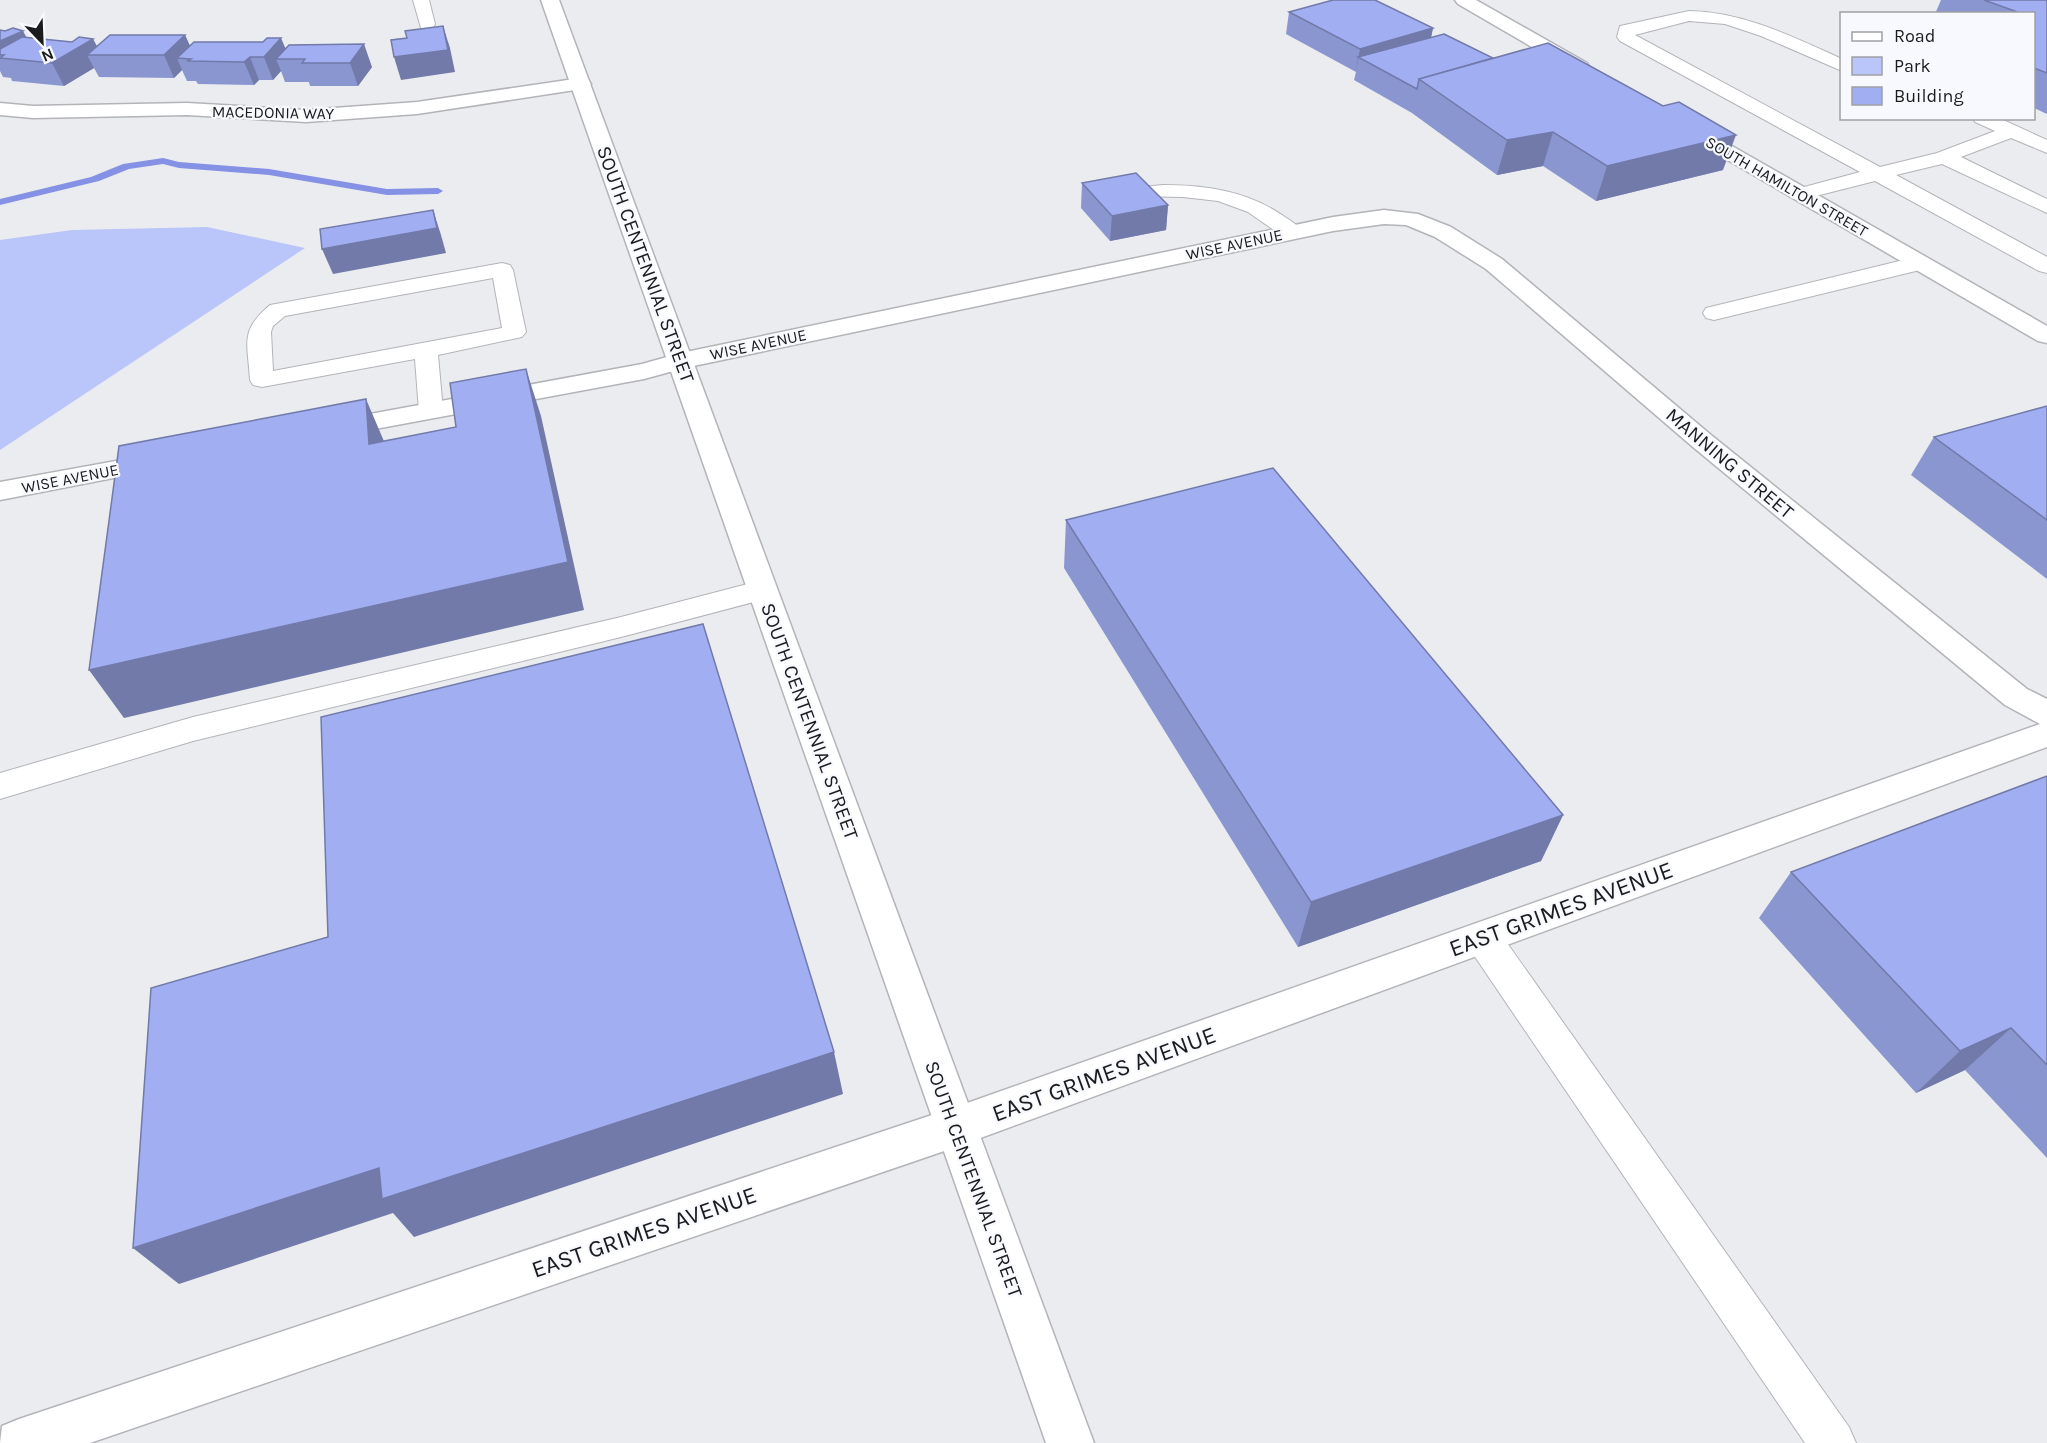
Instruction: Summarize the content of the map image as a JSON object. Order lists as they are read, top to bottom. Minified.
{"streets":{"street":["MACEDONIA WAY","SOUTH HAMILTON STREET","WISE AVENUE","SOUTH CENTENNIAL STREET","MANNING STREET","EAST GRIMES AVENUE"]},"crossings":[["MACEDONIA WAY","SOUTH CENTENNIAL STREET"],["WISE AVENUE","SOUTH CENTENNIAL STREET"],["WISE AVENUE","MANNING STREET"],["SOUTH CENTENNIAL STREET","EAST GRIMES AVENUE"]],"legend":["Road","Park","Building"],"north":"bottom right"}
